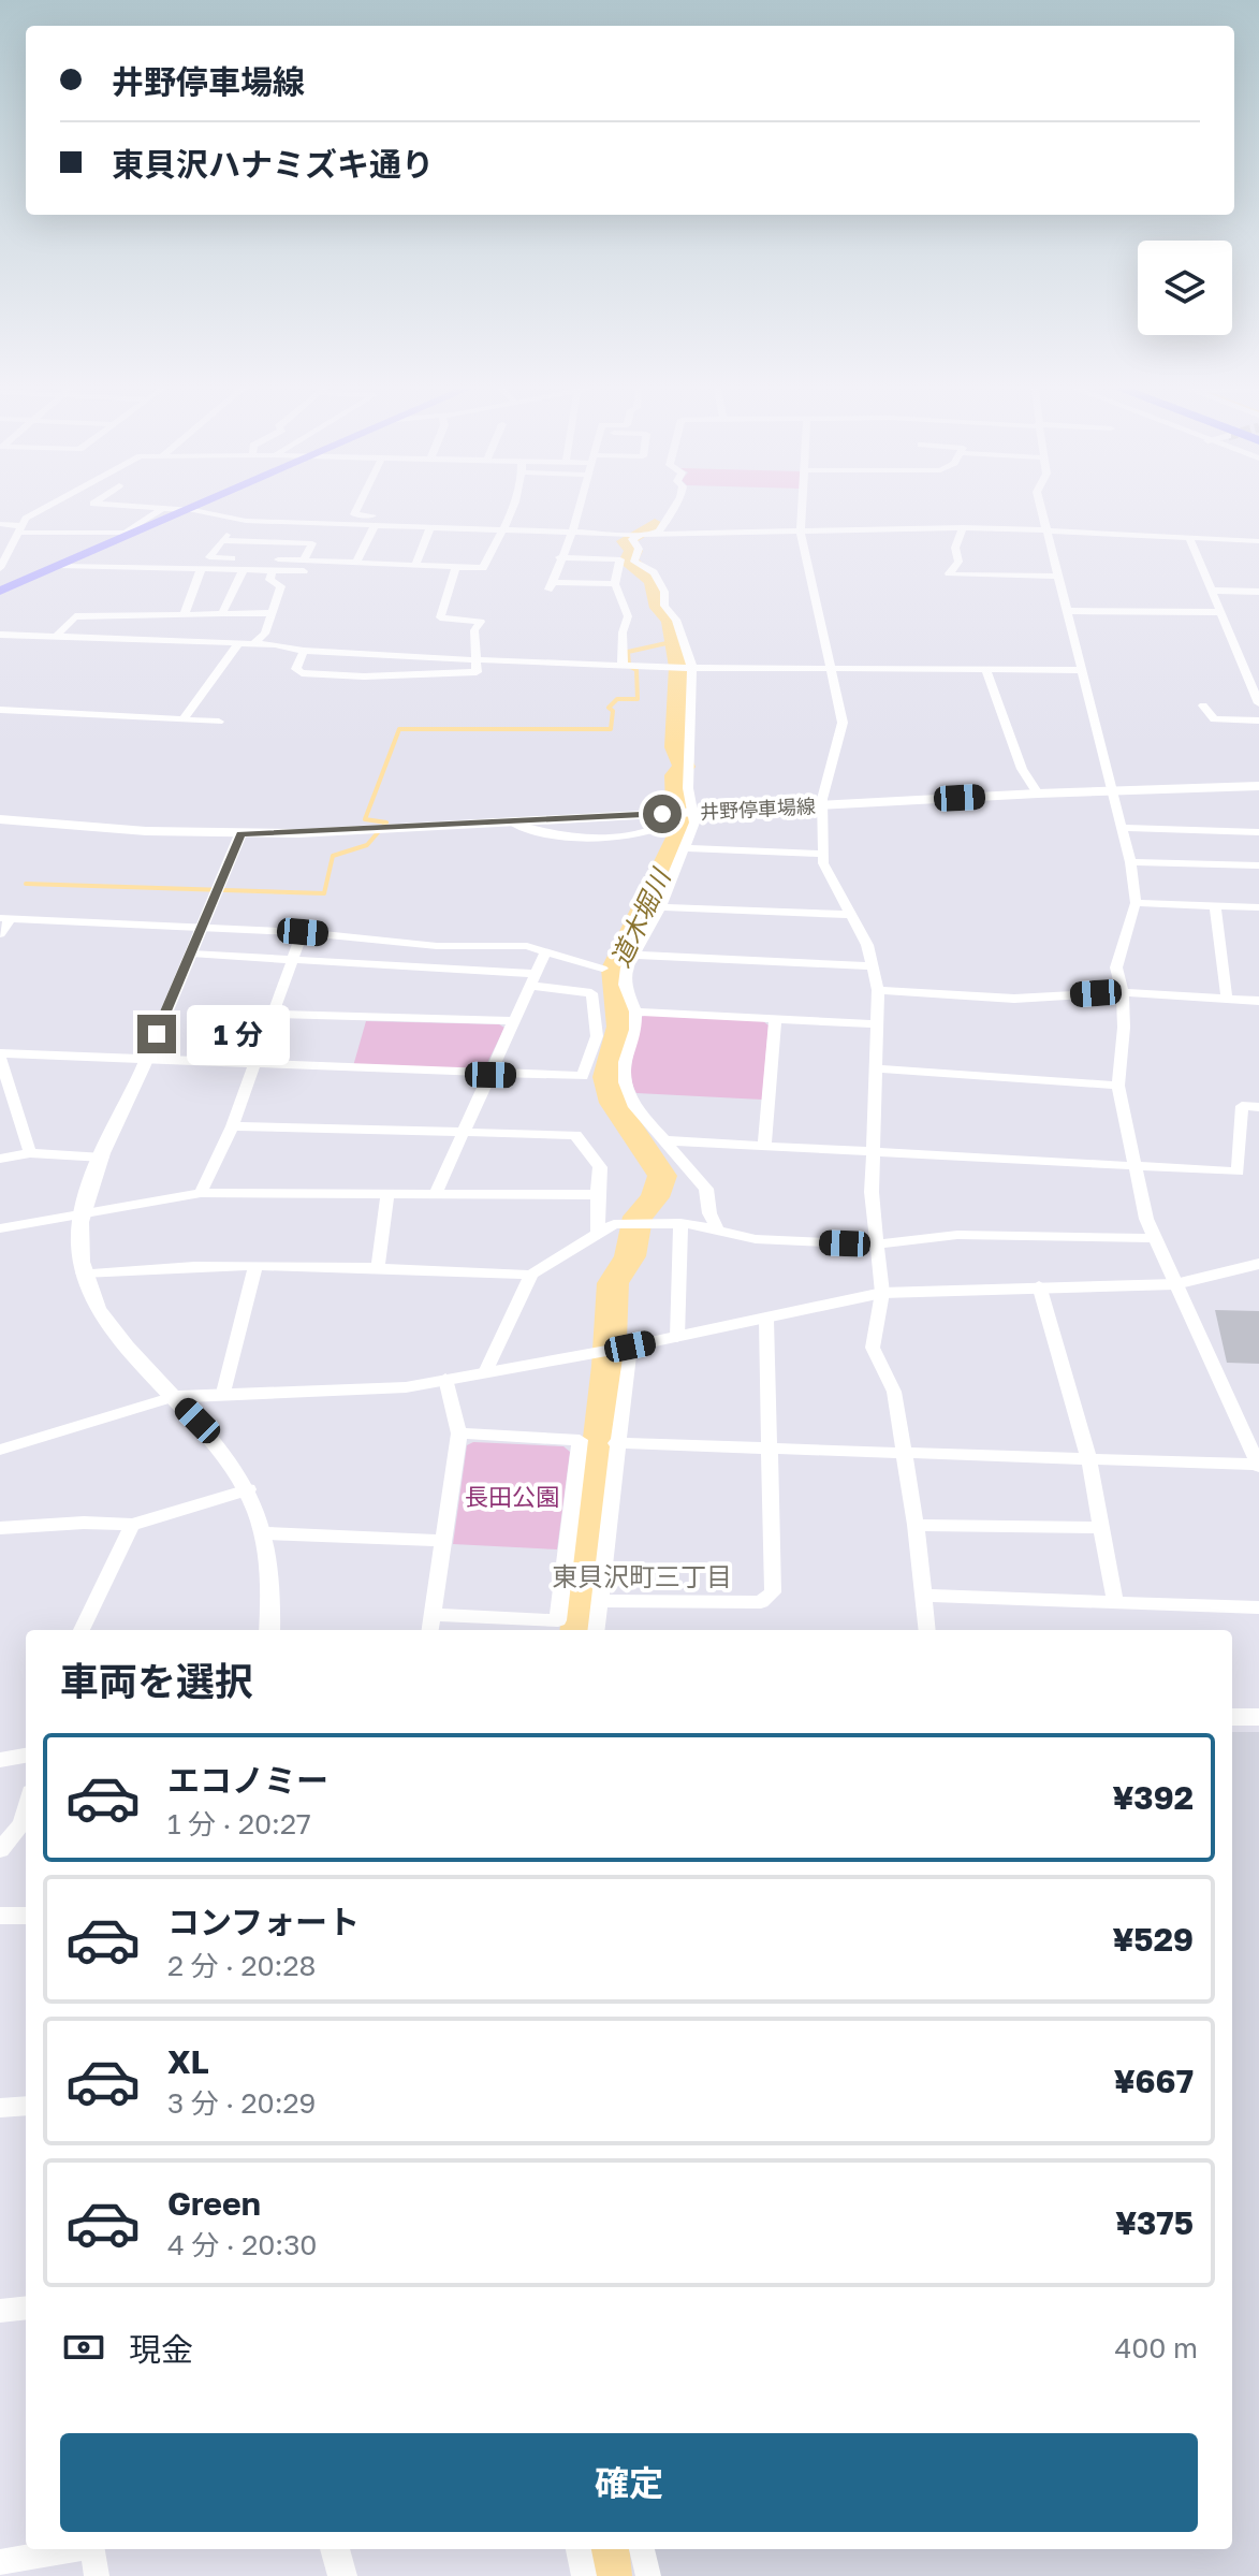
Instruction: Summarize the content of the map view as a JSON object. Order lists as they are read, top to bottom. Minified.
{"streets":{"main road":["井野停車場線"]},"districts":["東貝沢町三丁目"],"water":["道木堀川"],"parks":["長田公園"],"page":{"banner":["井野停車場線","東貝沢ハナミズキ通り"],"bubble":"1 分","heading":"車両を選択","list":[{"name":"エコノミー","note":"1 分 · 20:27","value":"¥392"},{"name":"コンフォート","note":"2 分 · 20:28","value":"¥529"},{"name":"XL","note":"3 分 · 20:29","value":"¥667"},{"name":"Green","note":"4 分 · 20:30","value":"¥375"}],"pay":["現金","400 m"],"buttons":"確定"}}
